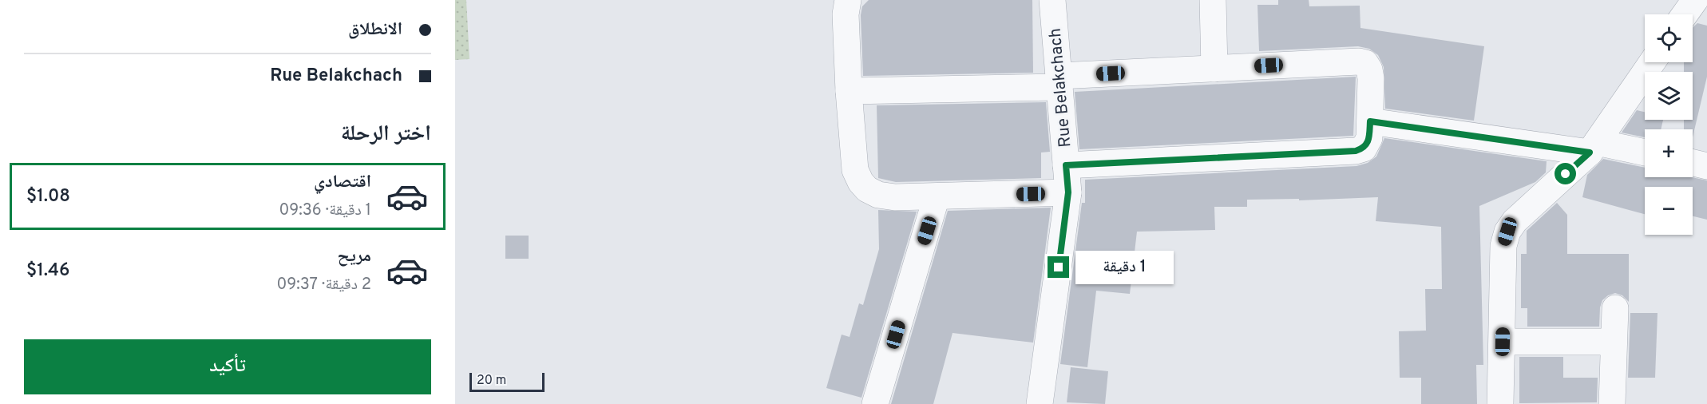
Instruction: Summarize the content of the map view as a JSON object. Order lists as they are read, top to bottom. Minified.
{"streets":{"street":["Rue Belakchach"]},"scale_bar":"20 m","page":{"banner":["الانطلاق","Rue Belakchach"],"map_buttons":["+","−"],"heading":"اختر الرحلة","list":[{"name":"اقتصادي","note":"1 دقيقة · 09:36","value":"$1.08"},{"name":"مريح","note":"2 دقيقة · 09:37","value":"$1.46"}],"bubble":"1 دقيقة","buttons":"تأكيد","scale":"20 m"}}
